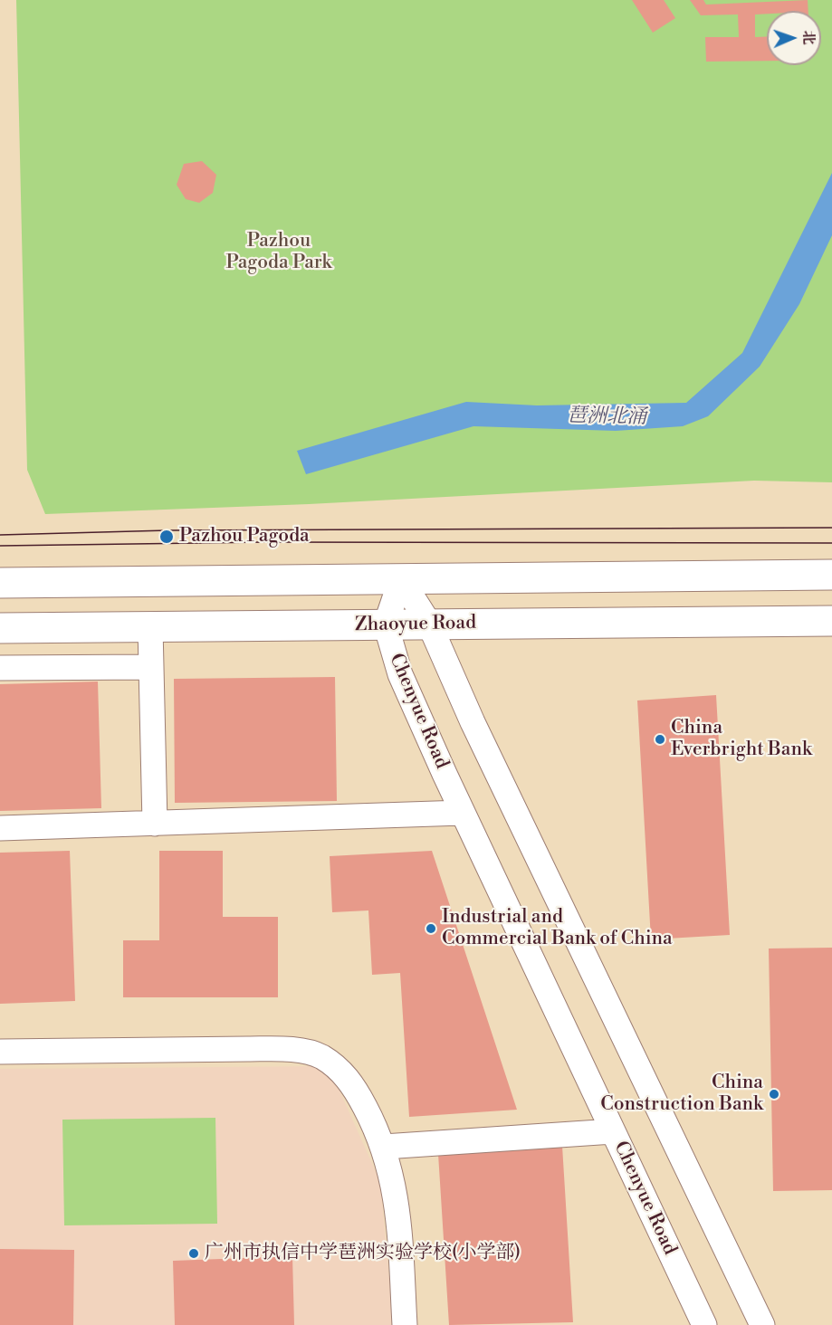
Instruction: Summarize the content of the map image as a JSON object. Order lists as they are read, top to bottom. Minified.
{"streets":{"main road":["Zhaoyue Road"],"street":["Chenyue Road"]},"crossings":[["Zhaoyue Road","Chenyue Road"]],"water":["琶洲北涌"],"parks":["Pazhou Pagoda Park"],"places":["Pazhou Pagoda","China Everbright Bank","Industrial and Commercial Bank of China","China Construction Bank","广州市执信中学琶洲实验学校(小学部)"],"north":"right"}
